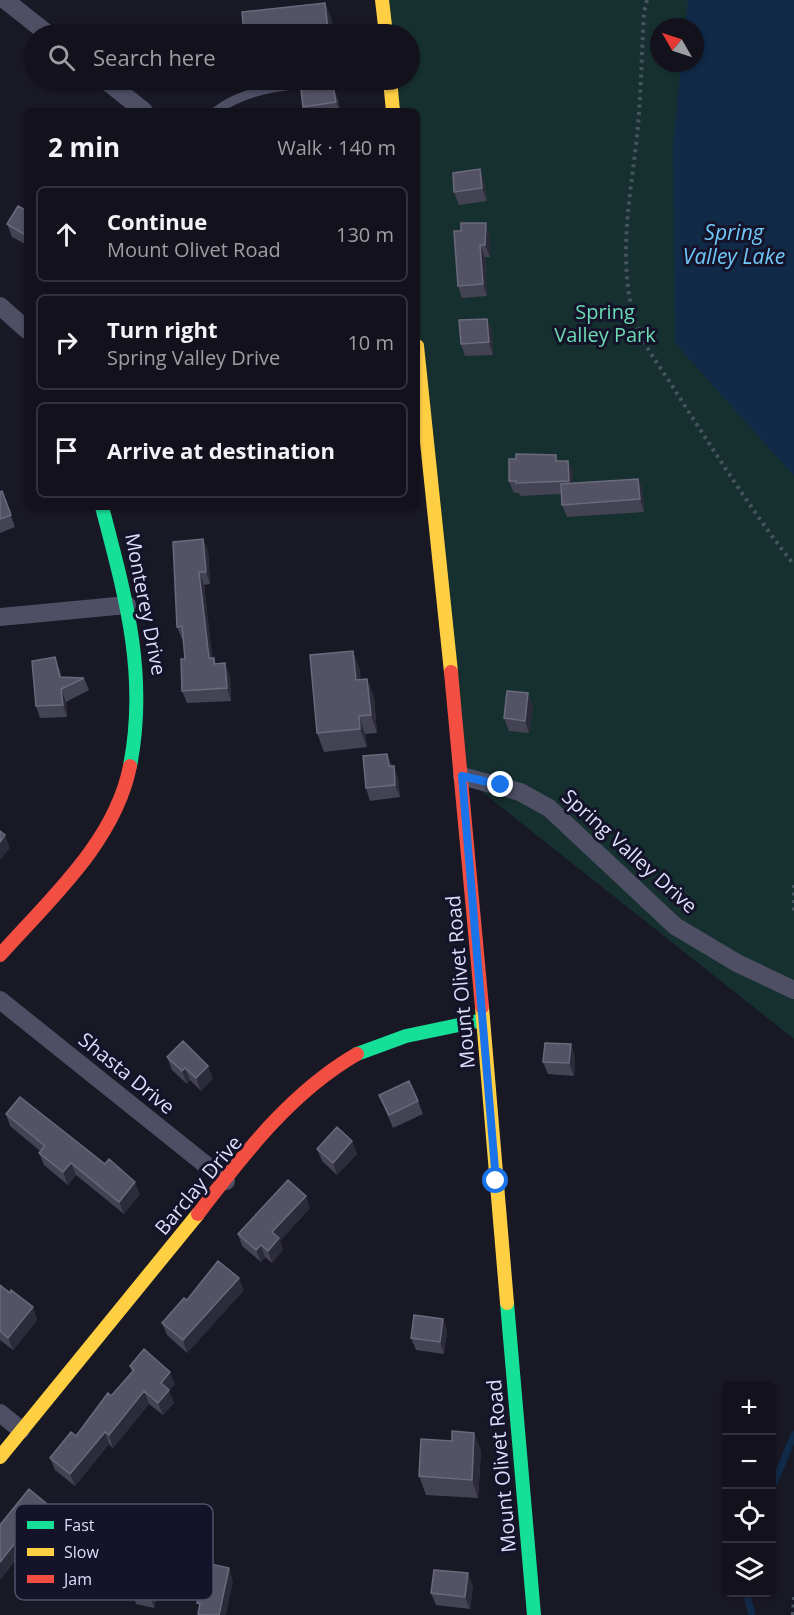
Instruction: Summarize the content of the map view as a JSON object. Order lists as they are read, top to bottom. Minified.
{"streets":{"street":["Monterey Drive","Spring Valley Drive","Mount Olivet Road","Shasta Drive","Barclay Drive"]},"crossings":[["Spring Valley Drive","Mount Olivet Road"],["Mount Olivet Road","Barclay Drive"],["Shasta Drive","Barclay Drive"]],"water":["Spring Valley Lake"],"parks":["Spring Valley Park"],"legend":["Fast","Slow","Jam"],"north":"top left","page":{"search":"Search here","heading":["2 min","Walk · 140 m"],"list":[["Continue","Mount Olivet Road","130 m"],["Turn right","Spring Valley Drive","10 m"],"Arrive at destination"],"map_buttons":["+","−"]}}
